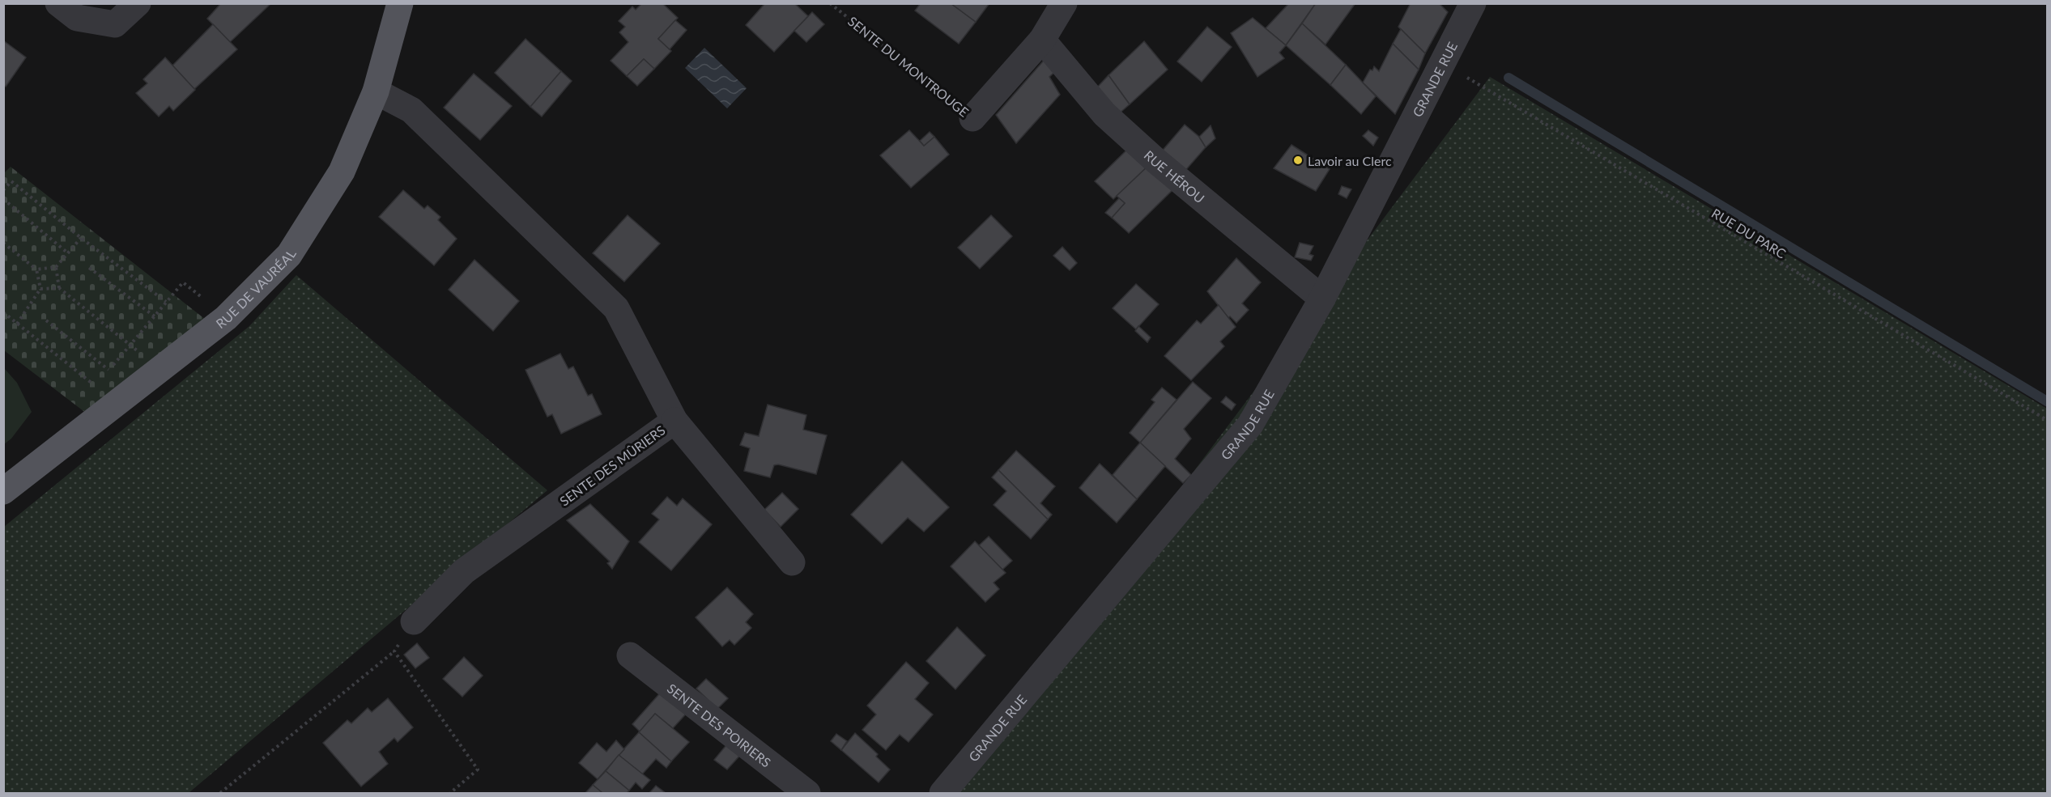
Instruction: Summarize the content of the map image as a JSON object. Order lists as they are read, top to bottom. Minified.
{"streets":{"main road":["RUE DE VAURÉAL"],"street":["SENTE DU MONTROUGE","GRANDE RUE","RUE HÉROU","SENTE DES MÛRIERS","SENTE DES POIRIERS"],"path":["RUE DU PARC"]},"crossings":[["SENTE DU MONTROUGE","RUE HÉROU"],["GRANDE RUE","RUE HÉROU"],["GRANDE RUE","RUE DU PARC"],["RUE DE VAURÉAL","SENTE DES MÛRIERS"]],"places":["Lavoir au Clerc"]}
